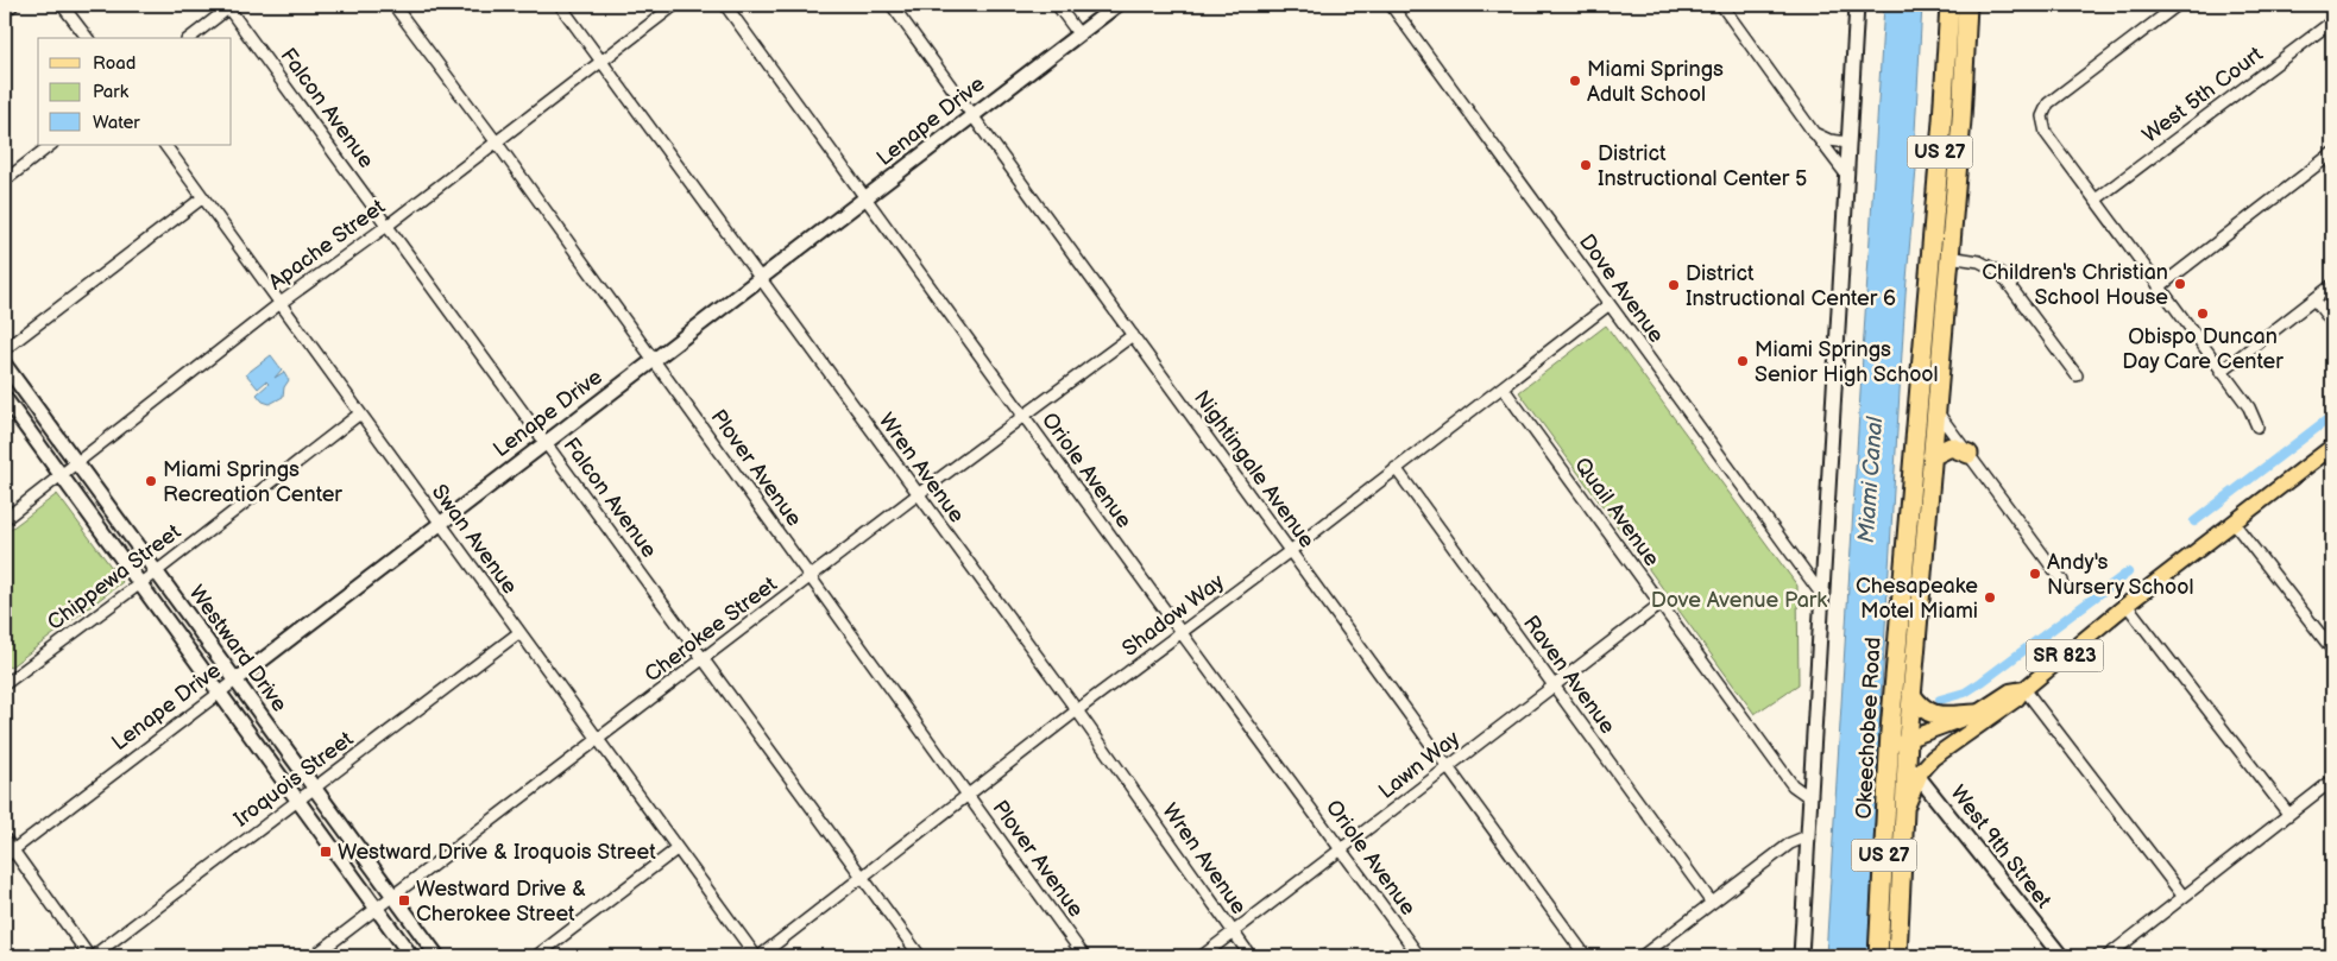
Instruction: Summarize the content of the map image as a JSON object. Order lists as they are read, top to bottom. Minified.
{"streets":{"highway":["US 27","Okeechobee Road"],"main road":["SR 823"],"street":["West 5th Court","Falcon Avenue","Lenape Drive","Apache Street","Dove Avenue","Plover Avenue","Wren Avenue","Nightingale Avenue","Oriole Avenue","Quail Avenue","Swan Avenue","Chippewa Street","Shadow Way","Cherokee Street","Westward Drive","Raven Avenue","Lawn Way","Iroquois Street","West 9th Street"]},"crossings":[["Falcon Avenue","Lenape Drive"],["Falcon Avenue","Apache Street"],["Falcon Avenue","Shadow Way"],["Falcon Avenue","Cherokee Street"],["Lenape Drive","Plover Avenue"],["Lenape Drive","Wren Avenue"],["Lenape Drive","Nightingale Avenue"],["Lenape Drive","Oriole Avenue"],["Lenape Drive","Swan Avenue"],["Lenape Drive","Westward Drive"],["Apache Street","Plover Avenue"],["Apache Street","Wren Avenue"],["Apache Street","Swan Avenue"],["Apache Street","Westward Drive"],["Dove Avenue","Shadow Way"],["Plover Avenue","Shadow Way"],["Plover Avenue","Cherokee Street"],["Wren Avenue","Shadow Way"],["Wren Avenue","Cherokee Street"],["Wren Avenue","Lawn Way"],["Nightingale Avenue","Shadow Way"],["Nightingale Avenue","Cherokee Street"],["Nightingale Avenue","Lawn Way"],["Oriole Avenue","Shadow Way"],["Oriole Avenue","Cherokee Street"],["Oriole Avenue","Lawn Way"],["Quail Avenue","Shadow Way"],["Quail Avenue","Lawn Way"],["Swan Avenue","Chippewa Street"],["Swan Avenue","Shadow Way"],["Swan Avenue","Cherokee Street"],["Swan Avenue","Iroquois Street"],["Chippewa Street","Westward Drive"],["Shadow Way","Raven Avenue"],["Cherokee Street","Westward Drive"],["Westward Drive","Iroquois Street"],["SR 823","Okeechobee Road"],["SR 823","West 9th Street"],["Raven Avenue","Lawn Way"],["Okeechobee Road","West 9th Street"]],"water":["Miami Canal"],"parks":["Dove Avenue Park"],"places":{"other":["Miami Springs Adult School","District Instructional Center 5","Children's Christian School House","District Instructional Center 6","Obispo Duncan Day Care Center","Miami Springs Senior High School","Miami Springs Recreation Center","Andy's Nursery School","Chesapeake Motel Miami"],"transit":["Westward Drive & Iroquois Street","Westward Drive & Cherokee Street"]},"legend":["Road","Park","Water"]}
